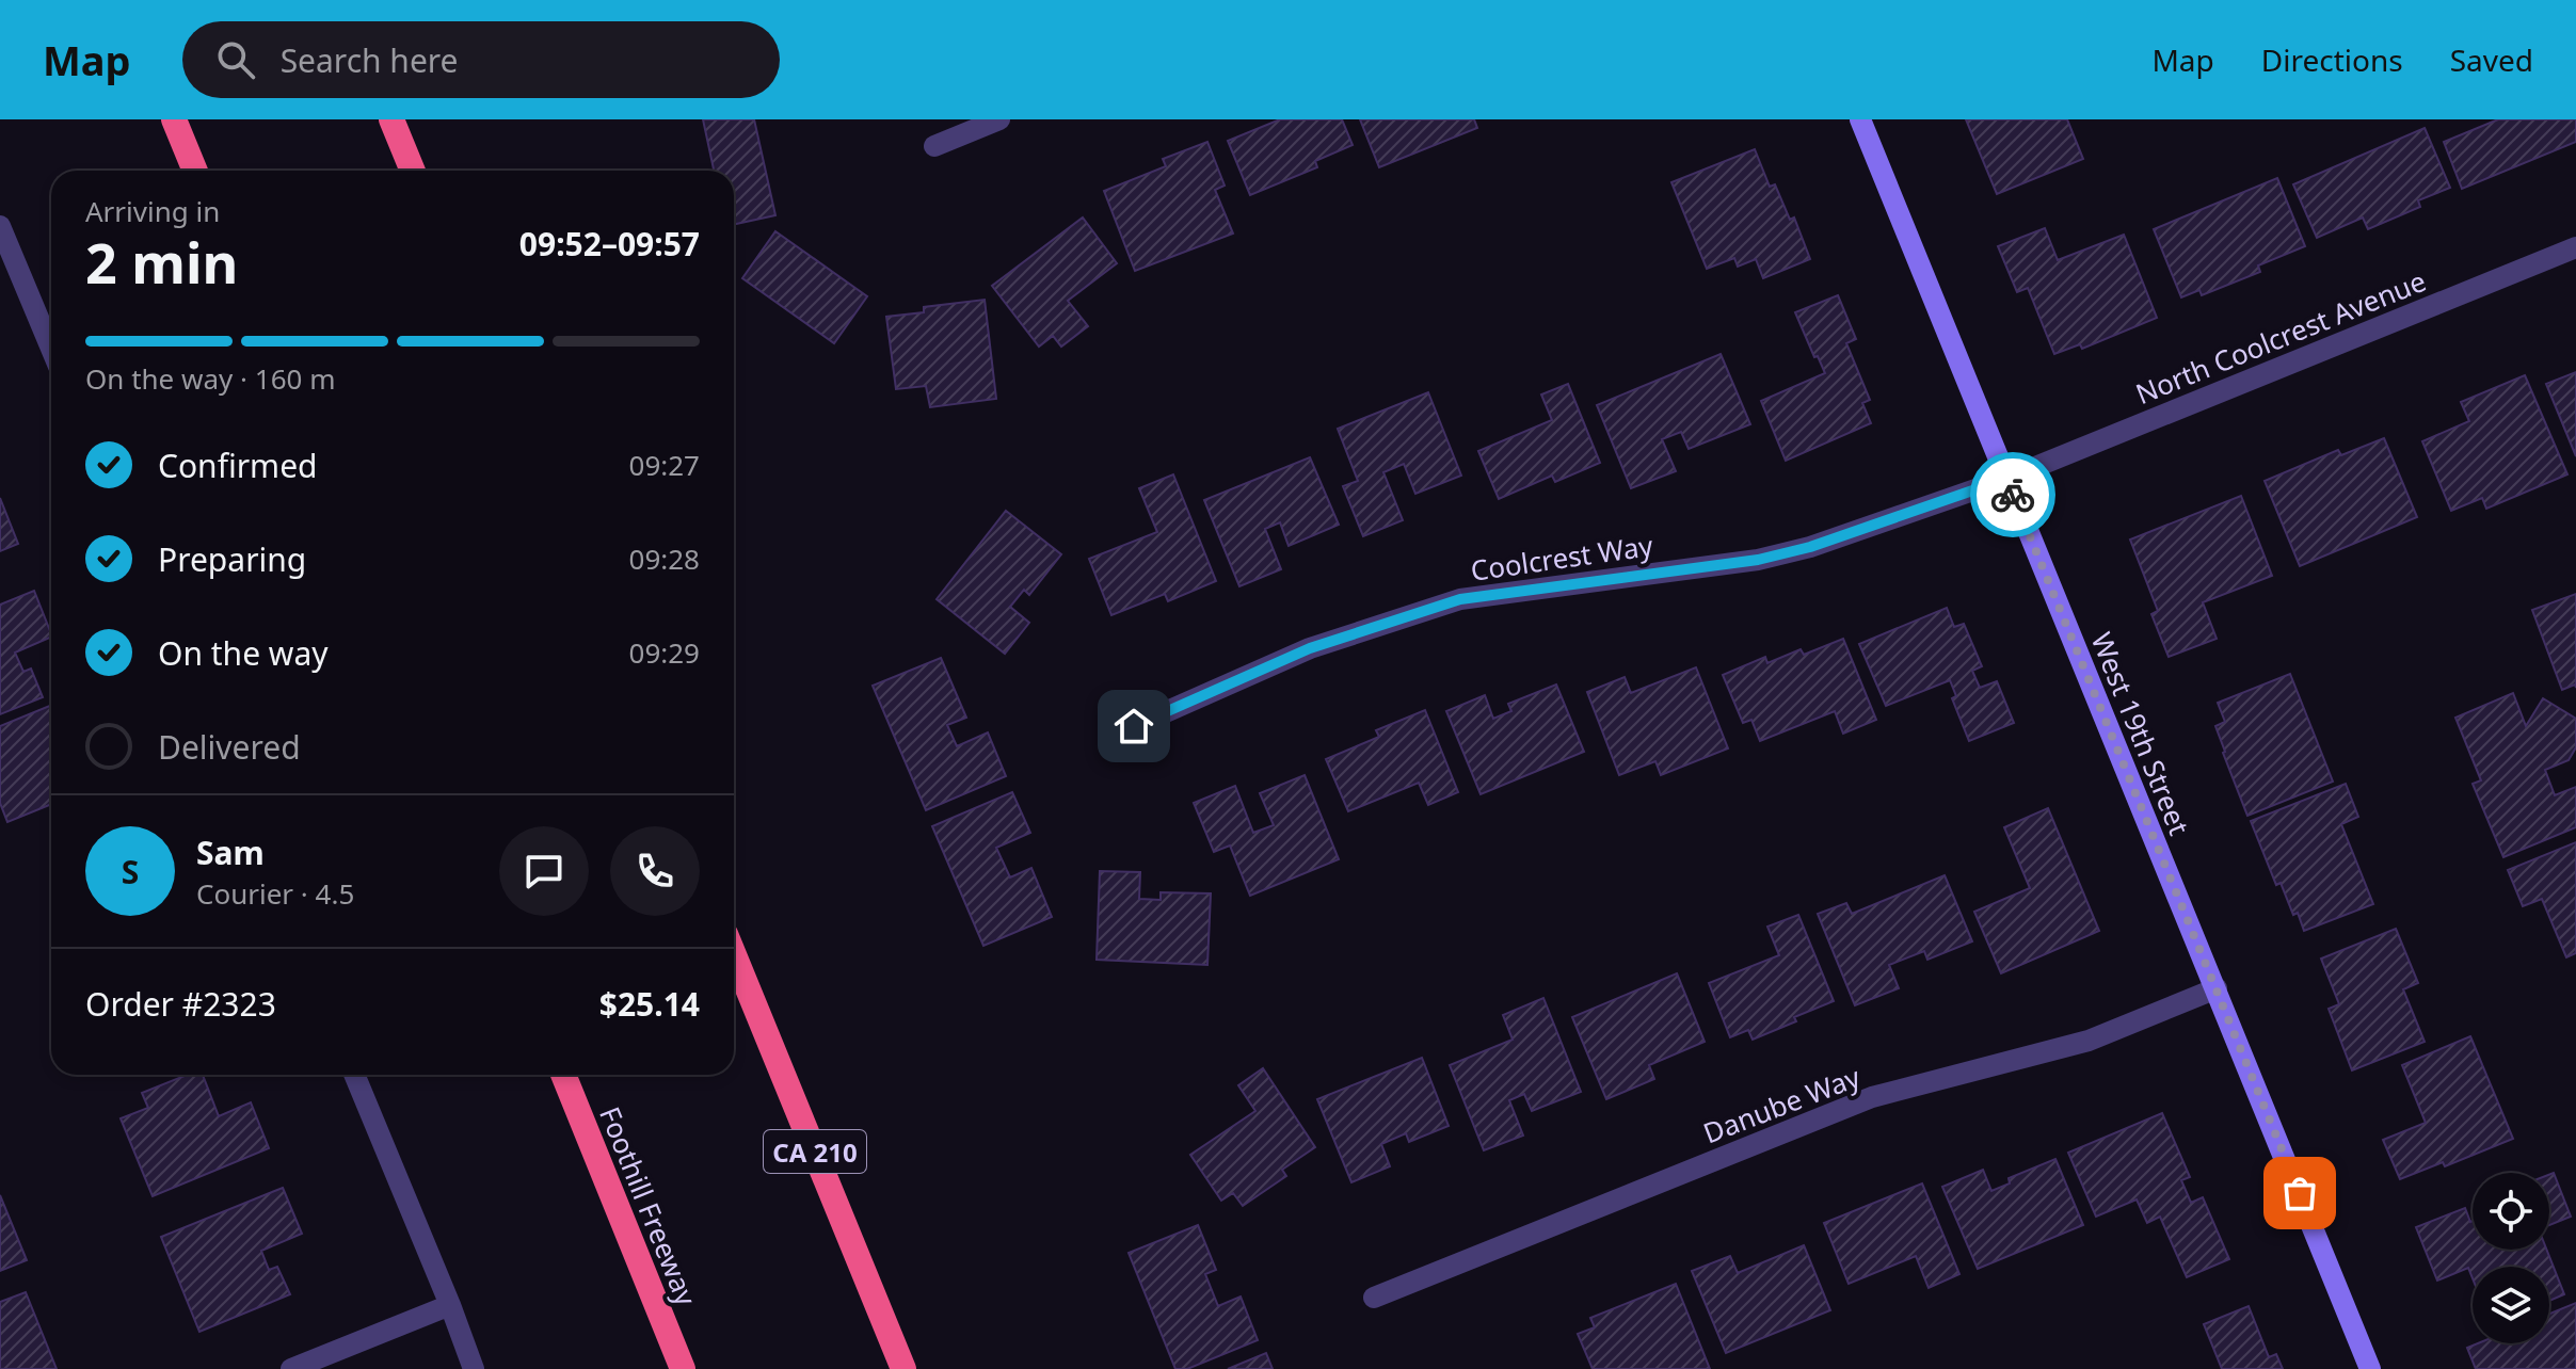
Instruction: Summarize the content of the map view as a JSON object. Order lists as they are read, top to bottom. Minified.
{"streets":{"highway":["CA 210","Foothill Freeway"],"main road":["West 19th Street"],"street":["North Coolcrest Avenue","Coolcrest Way","Danube Way"]},"crossings":[["North Coolcrest Avenue","Coolcrest Way"],["North Coolcrest Avenue","West 19th Street"],["Coolcrest Way","West 19th Street"],["West 19th Street","Danube Way"]],"page":{"header":"Map","search":"Search here","nav":["Map","Directions","Saved"],"heading":["2 min","Arriving in","09:52–09:57"],"panel":["Sam","Courier · 4.5","Order #2323","$25.14"],"bar":"On the way · 160 m","list":[["Confirmed","09:27"],["Preparing","09:28"],["On the way","09:29"],"Delivered"],"round":"S"}}
